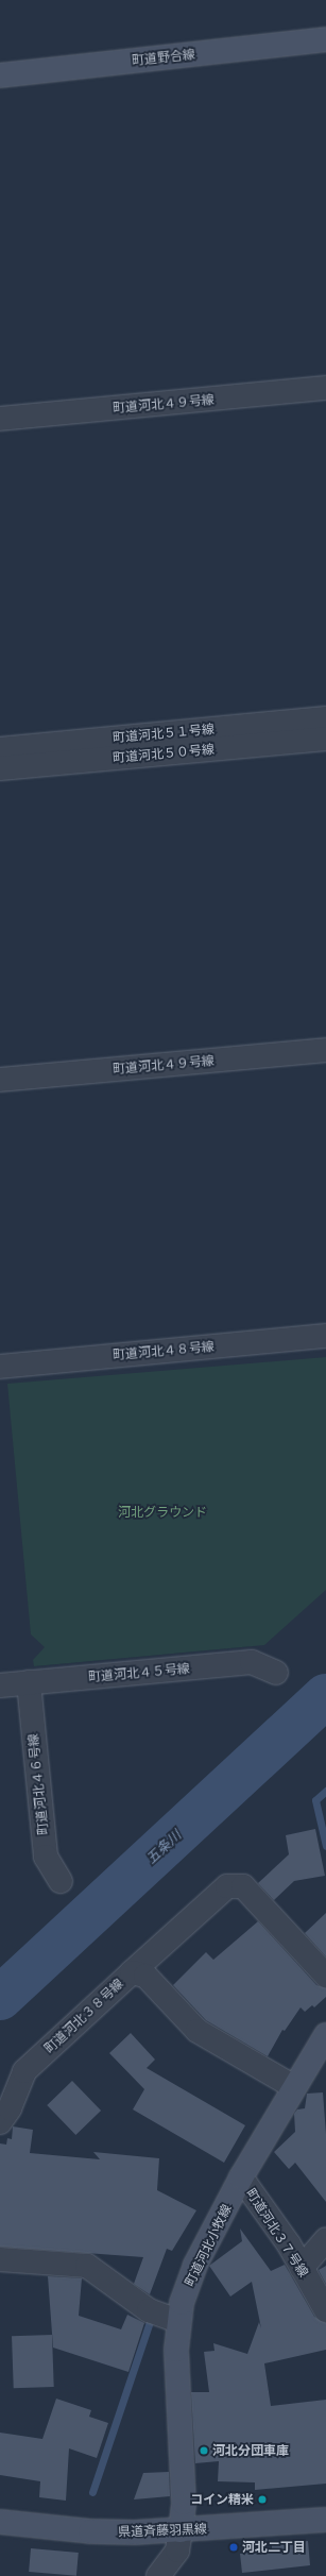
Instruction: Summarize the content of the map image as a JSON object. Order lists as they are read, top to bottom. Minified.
{"streets":{"street":["町道野合線","町道河北４９号線","町道河北５１号線","町道河北５０号線","町道河北４８号線","町道河北４５号線","町道河北４６号線","町道河北３８号線","町道河北３７号線","町道河北小牧線","県道斉藤羽黒線"]},"crossings":[["町道河北４５号線","町道河北４６号線"],["町道河北３８号線","町道河北小牧線"],["町道河北３７号線","町道河北小牧線"],["町道河北小牧線","県道斉藤羽黒線"]],"water":["五条川"],"parks":["河北グラウンド"],"places":["河北分団車庫","コイン精米","河北二丁目"]}
